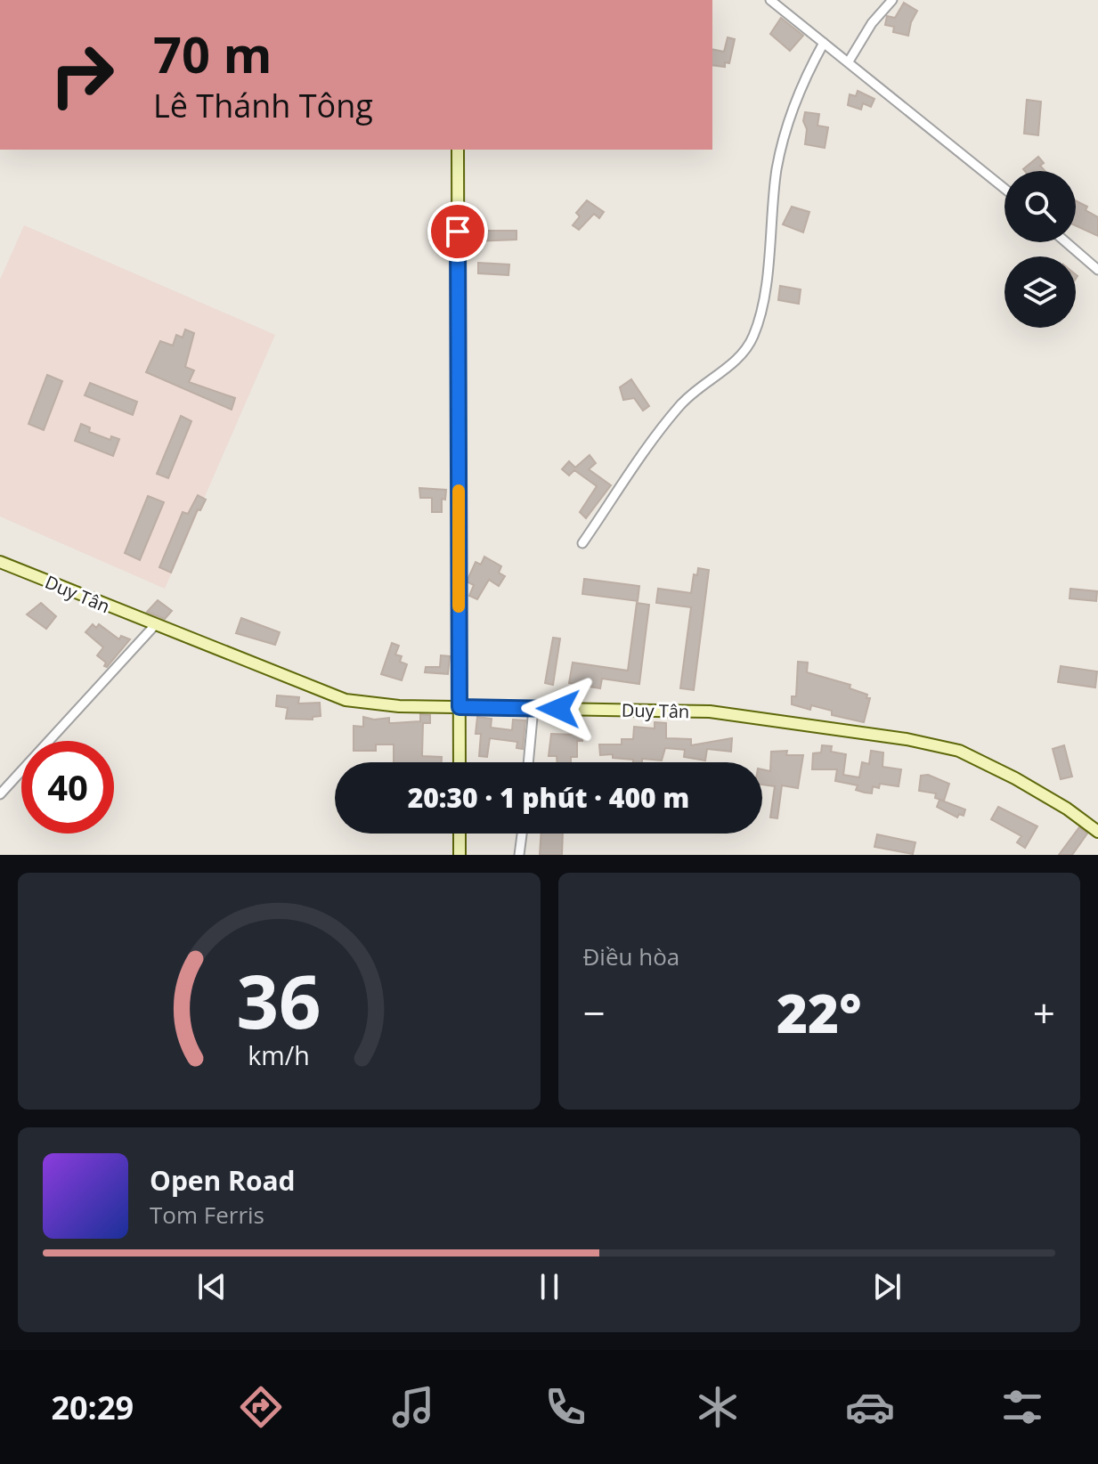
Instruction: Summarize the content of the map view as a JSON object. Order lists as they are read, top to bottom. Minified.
{"streets":{"street":["Duy Tân"]},"page":{"turn":["70 m","Lê Thánh Tông"],"limit":"40","trip":"20:30 · 1 phút · 400 m","tile":"Điều hòa","heat":["−","22°","+"],"song":["Open Road","Tom Ferris"],"tabs":"20:29","gauge":["36","km/h"]}}
